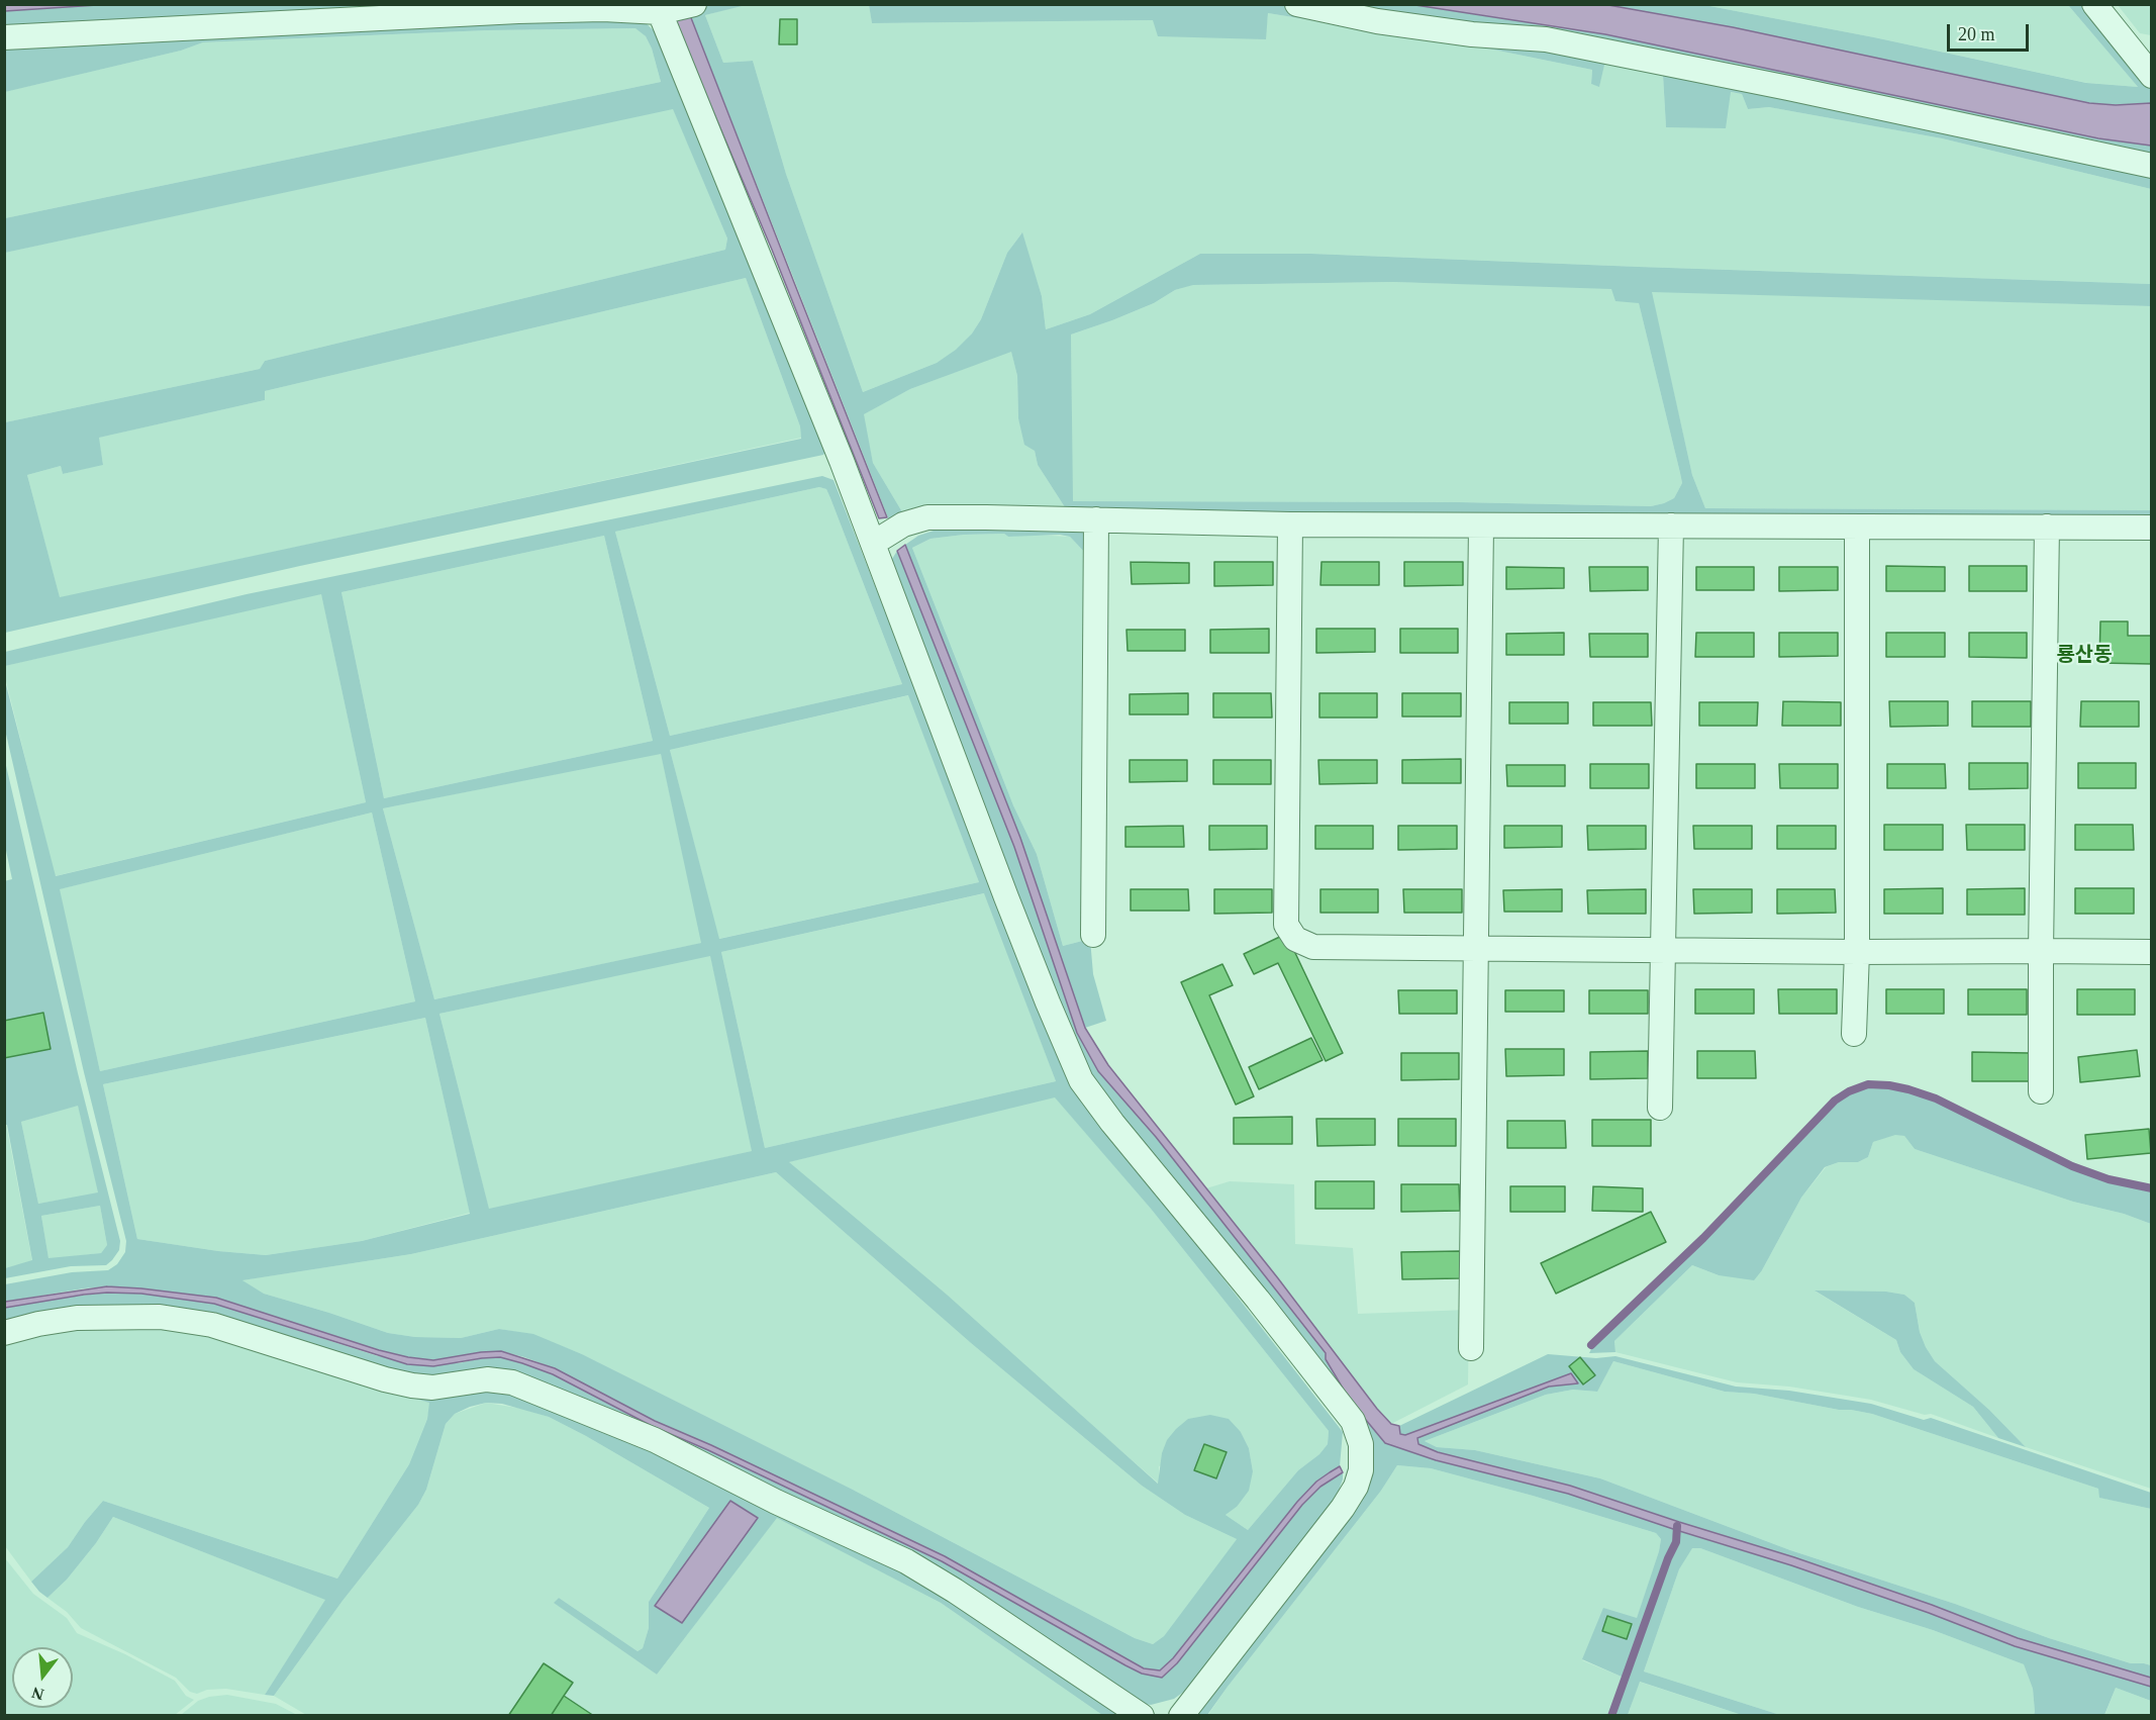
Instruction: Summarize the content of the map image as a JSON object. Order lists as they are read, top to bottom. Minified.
{"districts":["룡산동"],"scale_bar":"20 m","north":"bottom"}
